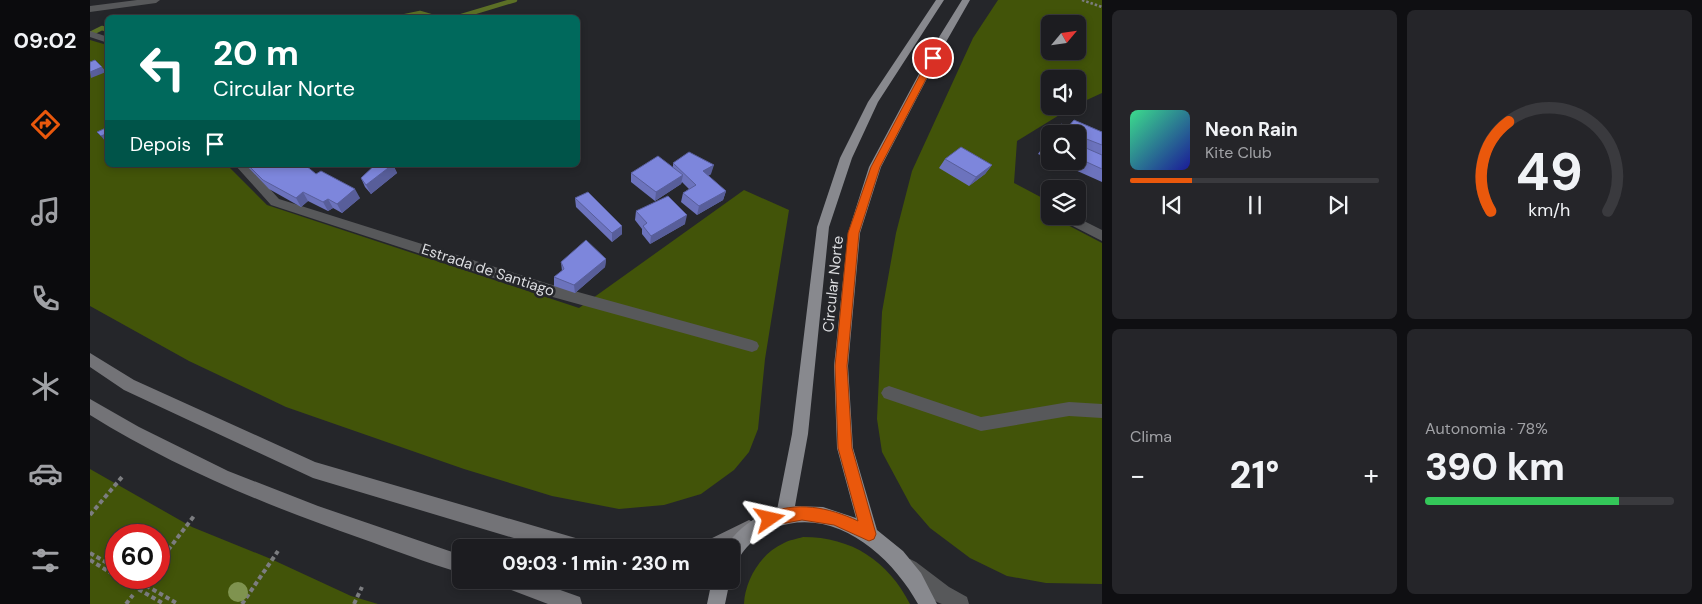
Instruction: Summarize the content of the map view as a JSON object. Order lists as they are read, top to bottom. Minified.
{"streets":{"main road":["Circular Norte"],"street":["Estrada de Santiago"]},"north":"top right","page":{"tabs":"09:02","turn":["20 m","Circular Norte"],"song":["Neon Rain","Kite Club"],"then":"Depois","tile":["Clima",["Autonomia · 78%","390 km"]],"heat":["−","21°","+"],"limit":"60","trip":"09:03 · 1 min · 230 m","gauge":["49","km/h"]}}
